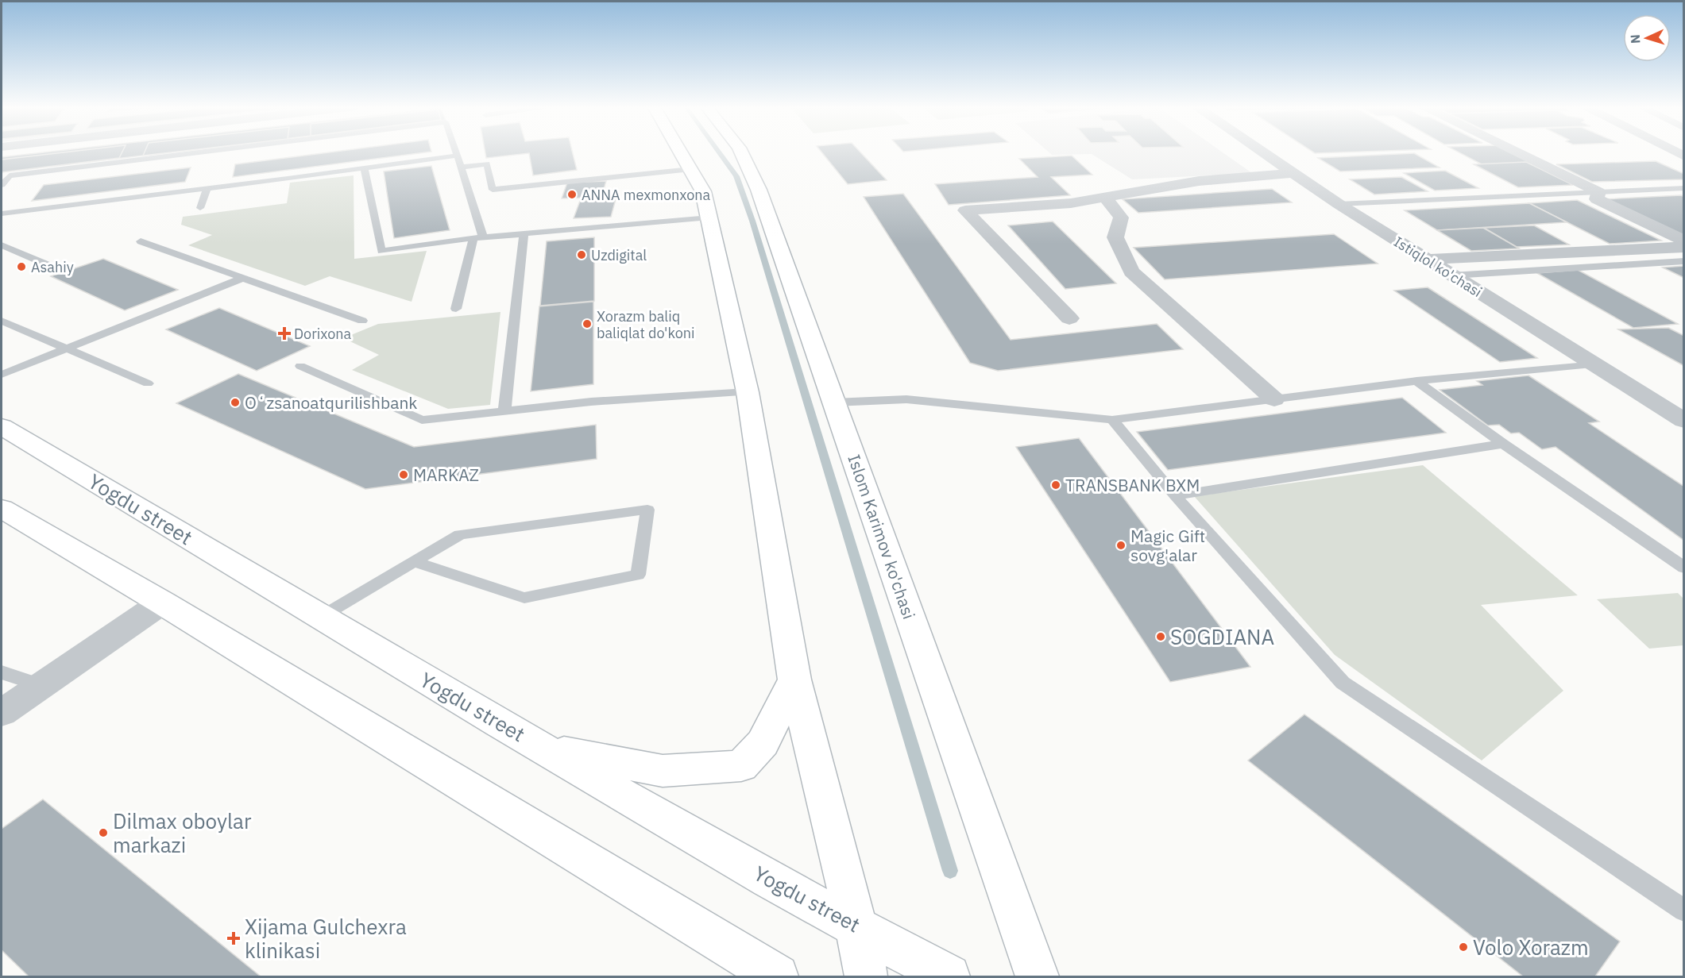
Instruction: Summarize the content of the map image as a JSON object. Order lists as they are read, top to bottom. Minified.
{"streets":{"main road":["Yogdu street","Islom Karimov ko'chasi"],"street":["Istiqlol ko'chasi"]},"places":{"other":["ANNA mexmonxona","Uzdigital","Asahiy","Xorazm baliq baliqlat do'koni","Oʻzsanoatqurilishbank","MARKAZ","TRANSBANK BXM","Magic Gift sovg'alar","SOGDIANA","Dilmax oboylar markazi","Volo Xorazm"],"health":["Dorixona","Xijama Gulchexra klinikasi"]},"north":"left"}
